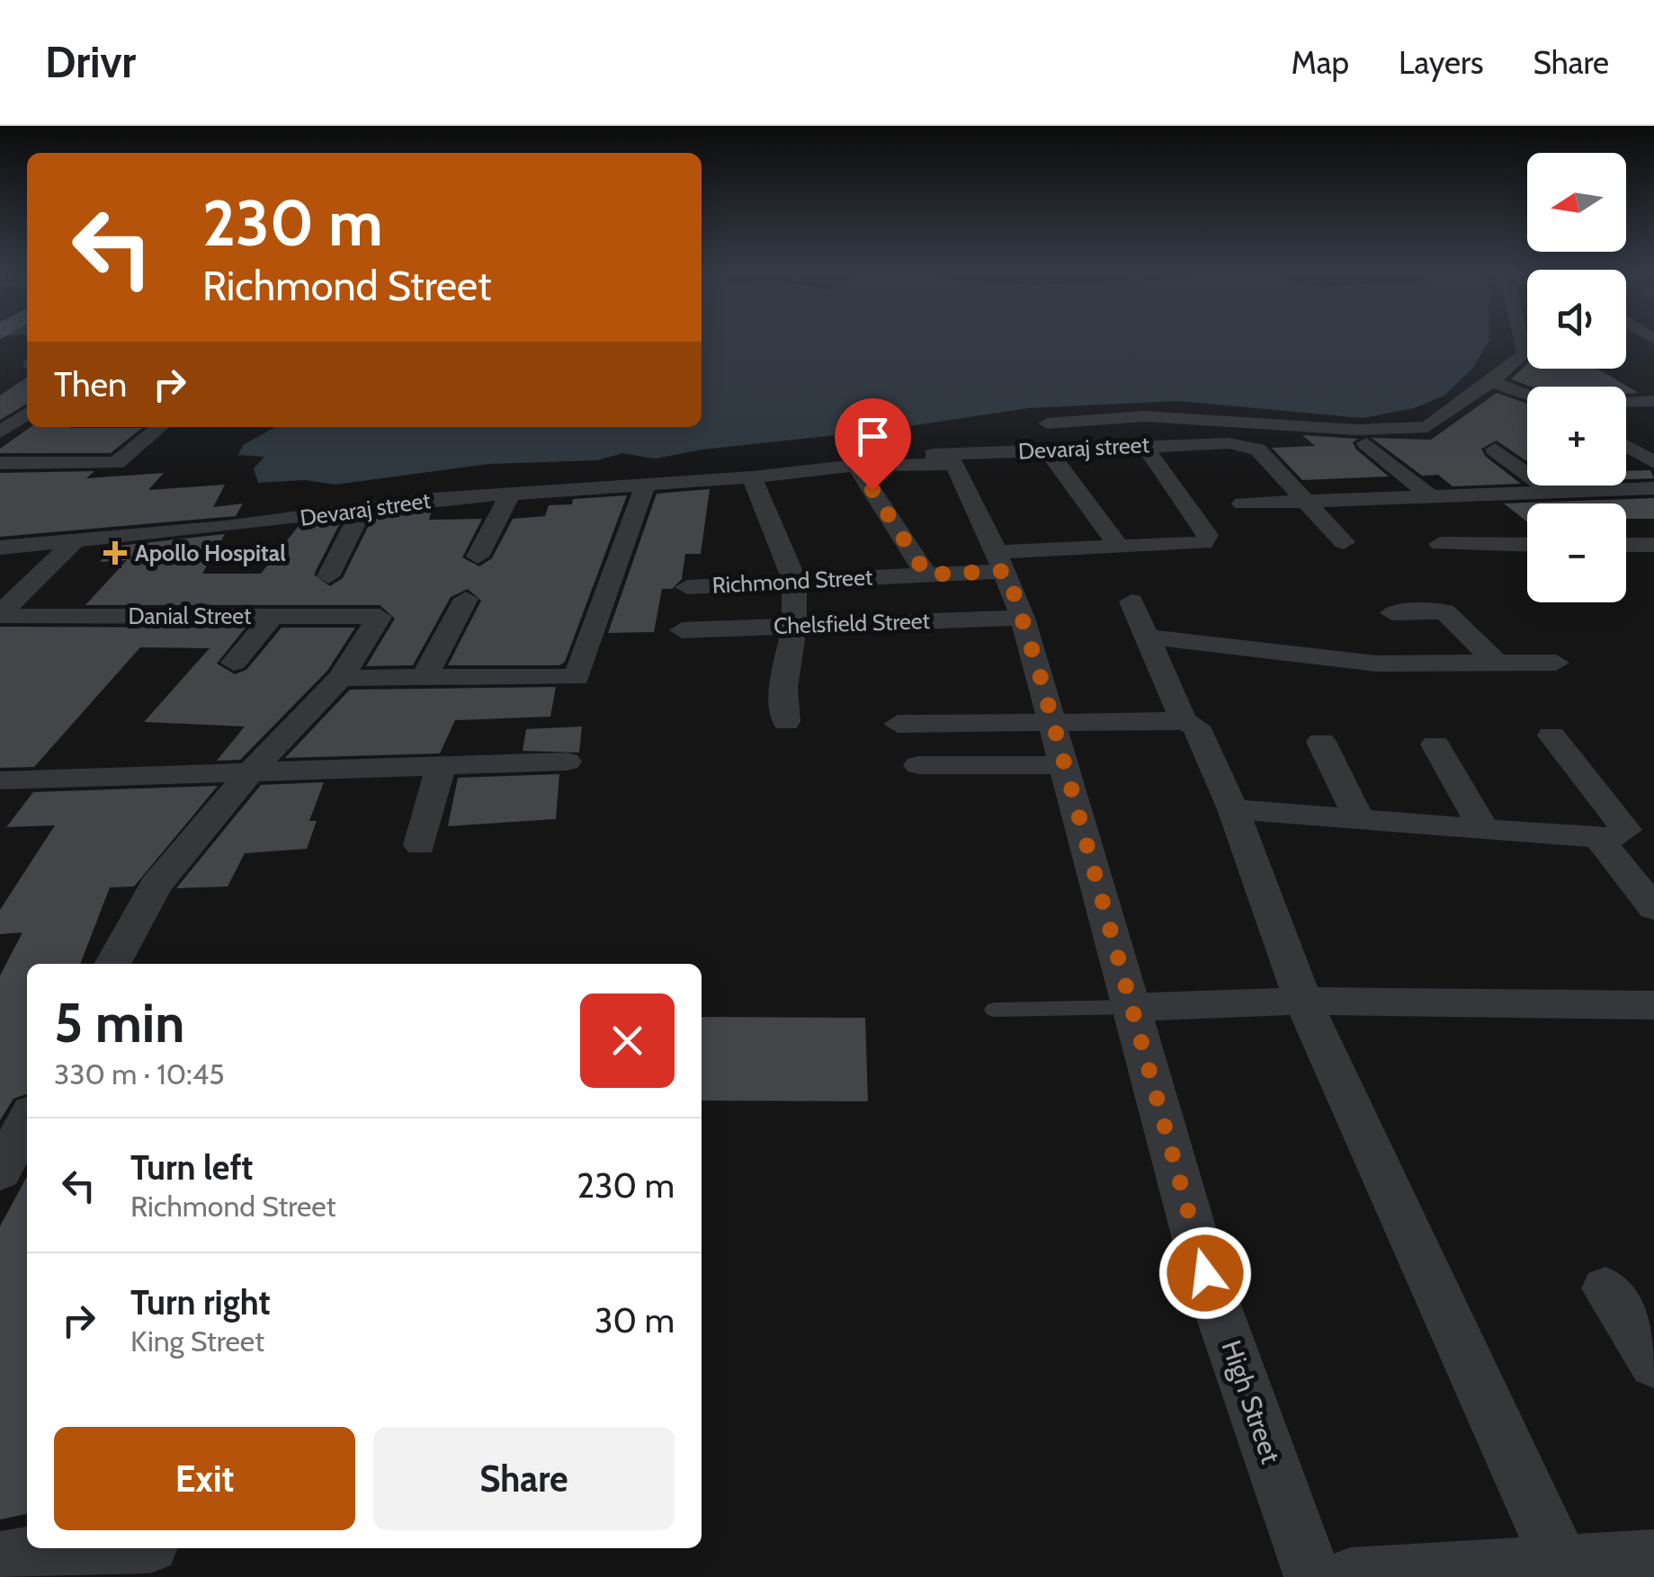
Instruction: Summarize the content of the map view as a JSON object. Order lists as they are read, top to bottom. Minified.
{"streets":{"street":["Devaraj street","Richmond Street","Danial Street","Chelsfield Street","High Street"]},"crossings":[["Devaraj street","Richmond Street"],["Devaraj street","High Street"],["Richmond Street","High Street"],["Chelsfield Street","High Street"]],"places":{"health":["Apollo Hospital"]},"north":"left","page":{"header":"Drivr","nav":["Map","Layers","Share"],"map_buttons":["+","−"],"turn":["230 m","Richmond Street"],"then":"Then","heading":["5 min","330 m · 10:45"],"list":[{"name":"Turn left","note":"Richmond Street","value":"230 m"},{"name":"Turn right","note":"King Street","value":"30 m"}],"buttons":["Exit","Share"]}}
